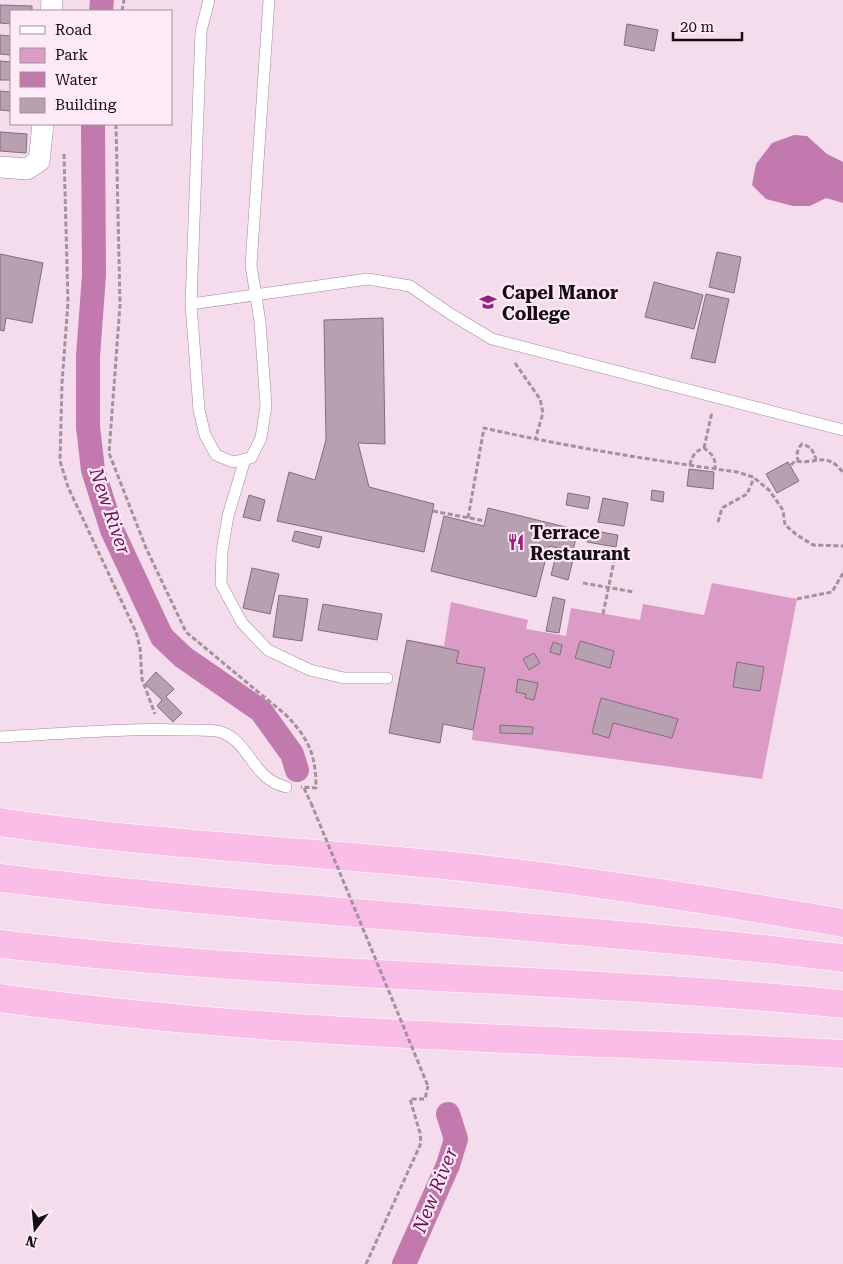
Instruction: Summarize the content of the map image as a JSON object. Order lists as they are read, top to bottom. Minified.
{"water":["New River"],"places":{"school or university":["Capel Manor College"],"restaurant":["Terrace Restaurant"]},"legend":["Road","Park","Water","Building"],"scale_bar":"20 m","north":"bottom"}
